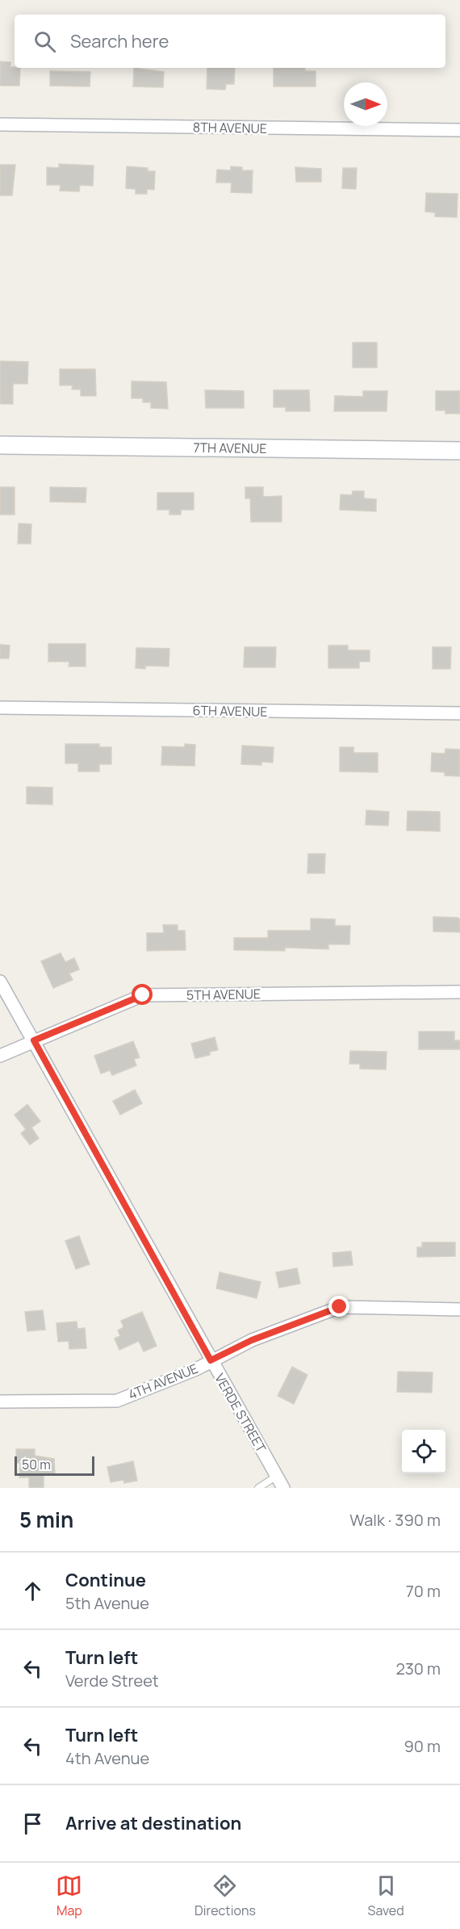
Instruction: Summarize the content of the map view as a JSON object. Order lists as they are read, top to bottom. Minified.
{"streets":{"street":["8TH AVENUE","7TH AVENUE","6TH AVENUE","5TH AVENUE","4TH AVENUE","VERDE STREET"]},"crossings":[["5TH AVENUE","VERDE STREET"],["4TH AVENUE","VERDE STREET"]],"scale_bar":"50 m","north":"right","page":{"search":"Search here","scale":"50 m","heading":["5 min","Walk · 390 m"],"list":[["Continue","5th Avenue","70 m"],["Turn left","Verde Street","230 m"],["Turn left","4th Avenue","90 m"],"Arrive at destination"],"nav":["Map","Directions","Saved"]}}
